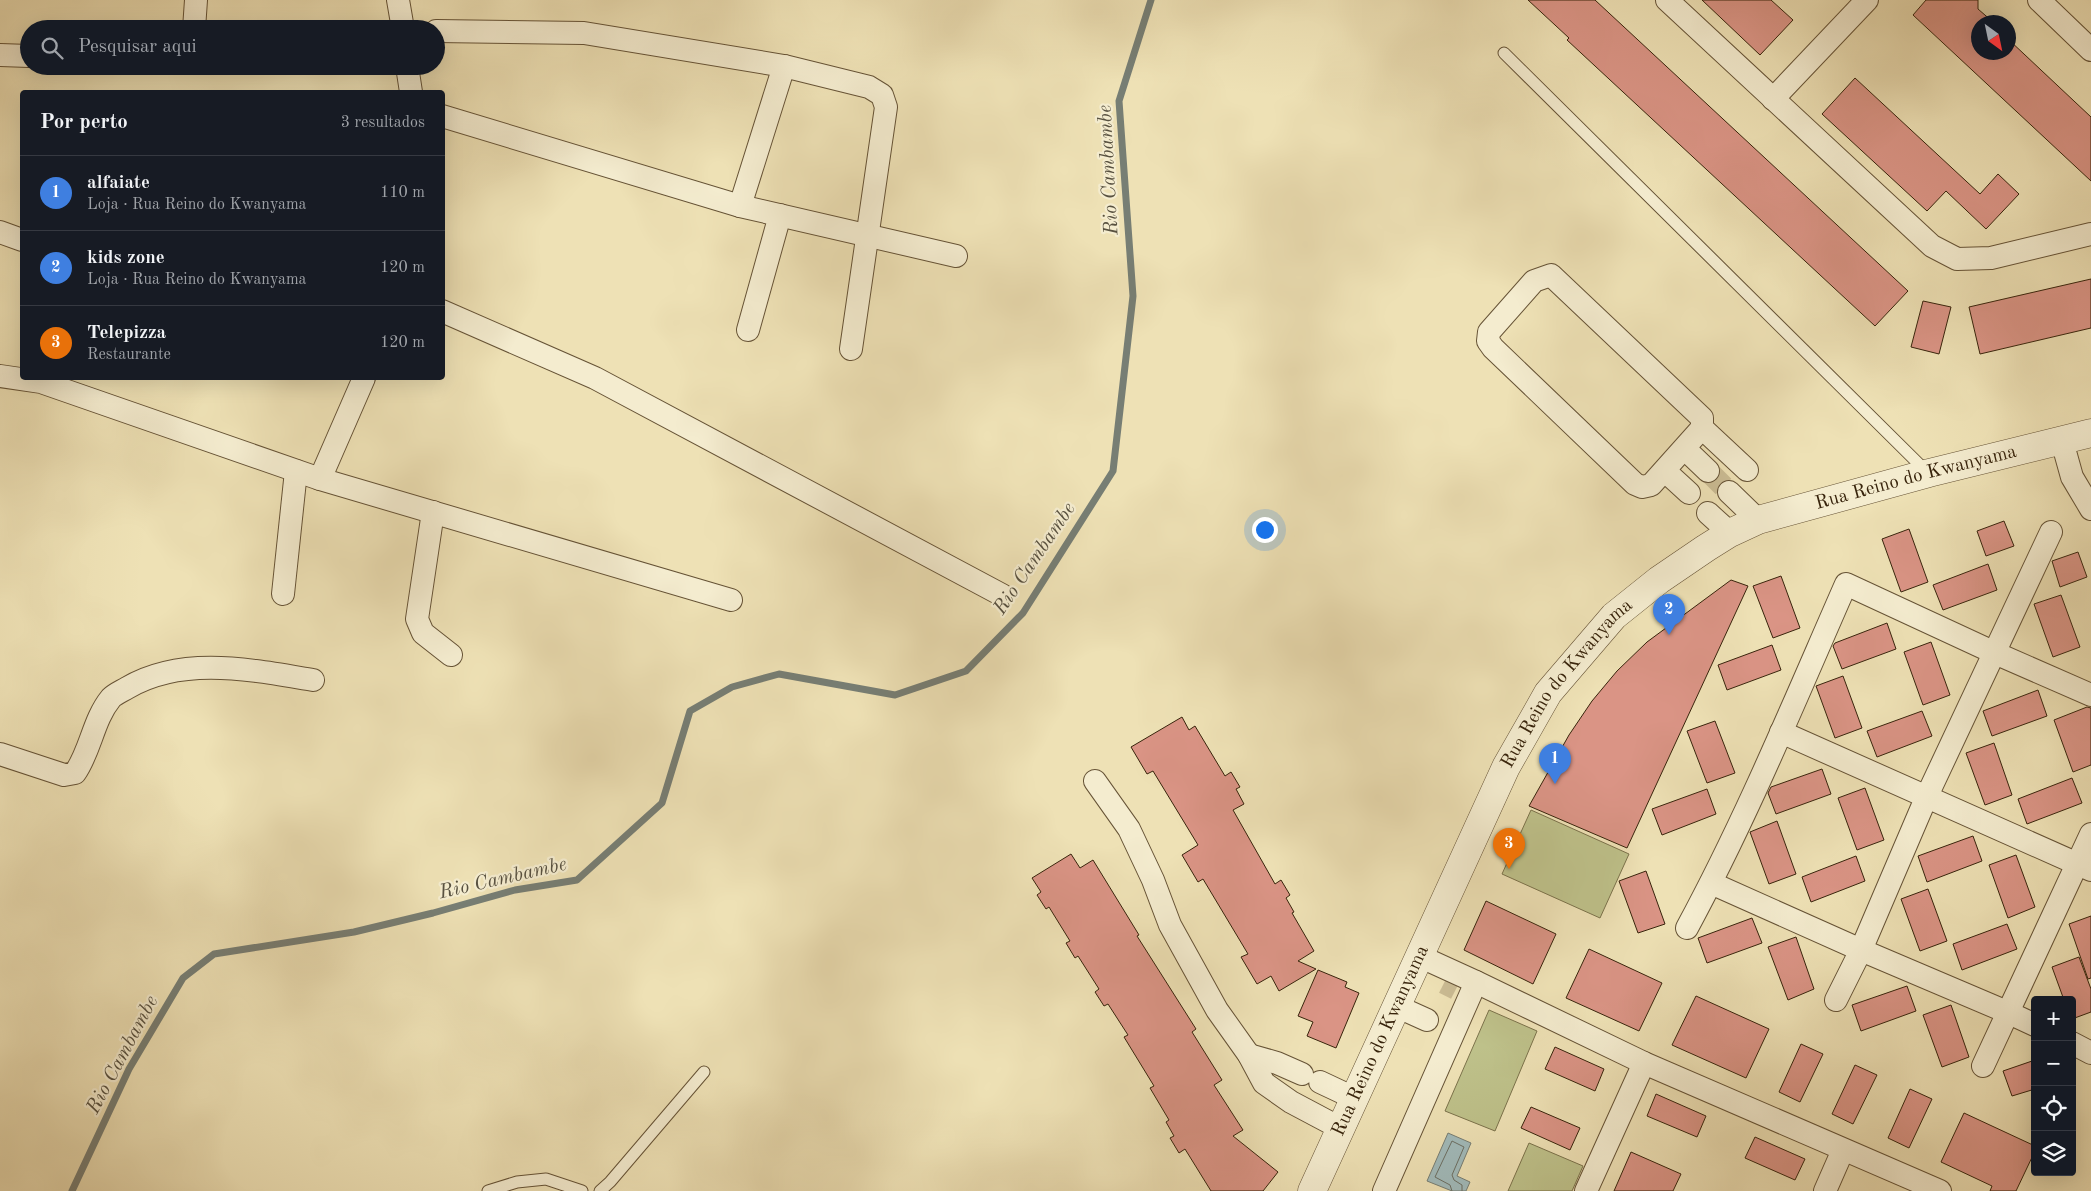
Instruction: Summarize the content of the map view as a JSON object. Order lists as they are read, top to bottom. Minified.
{"streets":{"street":["Rua Reino do Kwanyama"]},"water":["Rio Cambambe"],"north":"bottom right","page":{"search":"Pesquisar aqui","heading":["Por perto","3 resultados"],"list":[{"mark":"1","name":"alfaiate","note":"Loja · Rua Reino do Kwanyama","value":"110 m"},{"mark":"2","name":"kids zone","note":"Loja · Rua Reino do Kwanyama","value":"120 m"},{"mark":"3","name":"Telepizza","note":"Restaurante","value":"120 m"}],"pins":["2","1","3"],"map_buttons":["+","−"]}}
